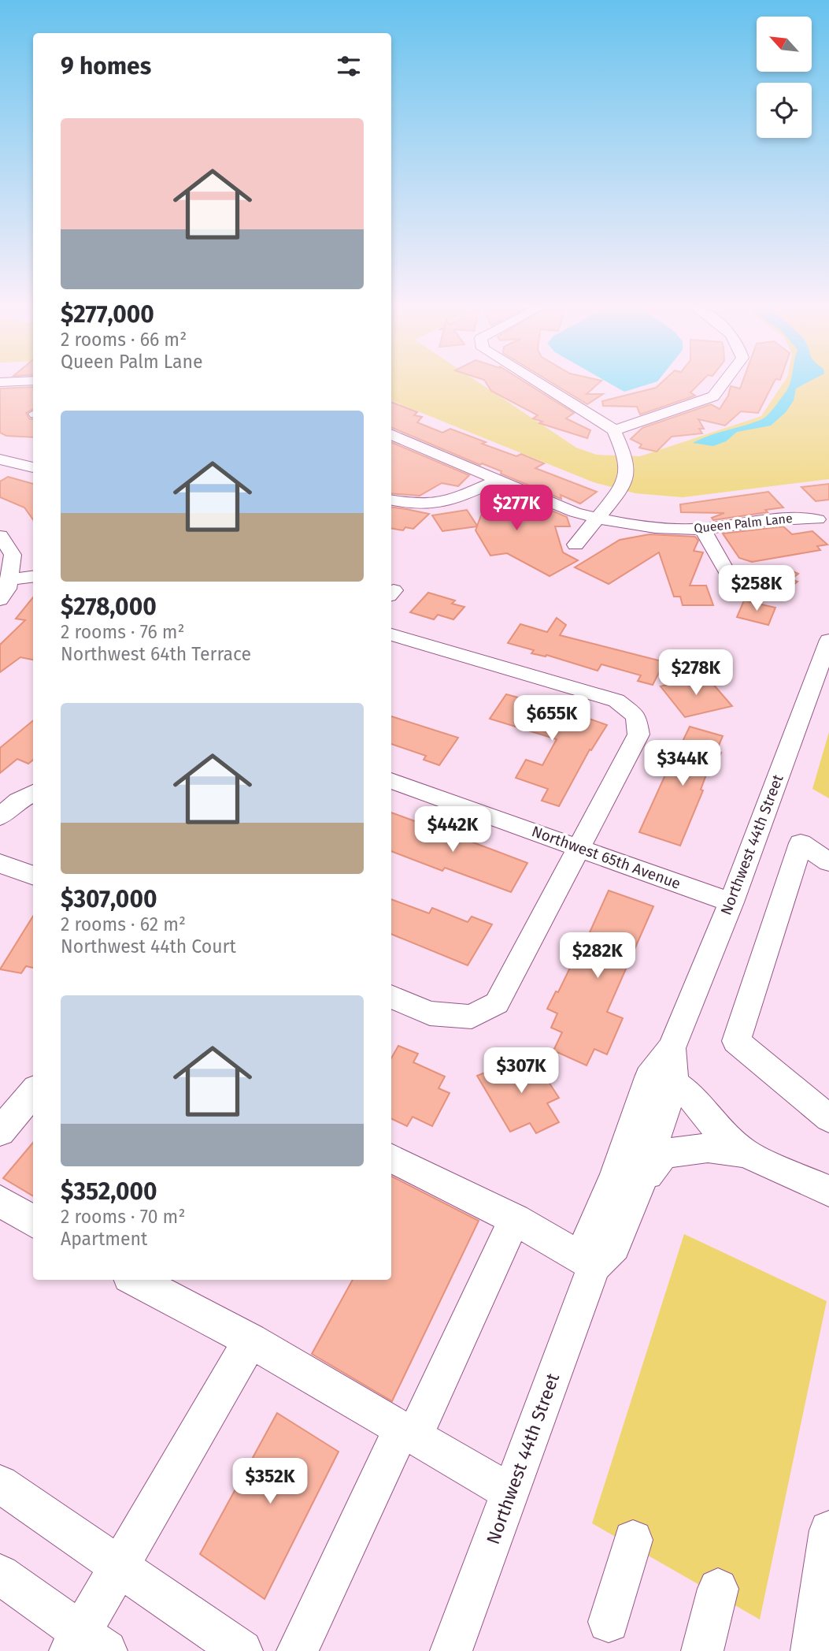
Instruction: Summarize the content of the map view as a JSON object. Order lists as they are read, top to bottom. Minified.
{"streets":{"street":["Queen Palm Lane","Northwest 44th Street","Northwest 65th Avenue"]},"crossings":[["Northwest 44th Street","Northwest 65th Avenue"]],"north":"top left","page":{"heading":"9 homes","list":[{"name":"$277,000","note":"2 rooms · 66 m² · Queen Palm Lane"},{"name":"$278,000","note":"2 rooms · 76 m² · Northwest 64th Terrace"},{"name":"$307,000","note":"2 rooms · 62 m² · Northwest 44th Court"},{"name":"$352,000","note":"2 rooms · 70 m² · Apartment"}],"price":["$277K","$258K","$278K","$655K","$344K","$442K","$282K","$307K","$352K"]}}
